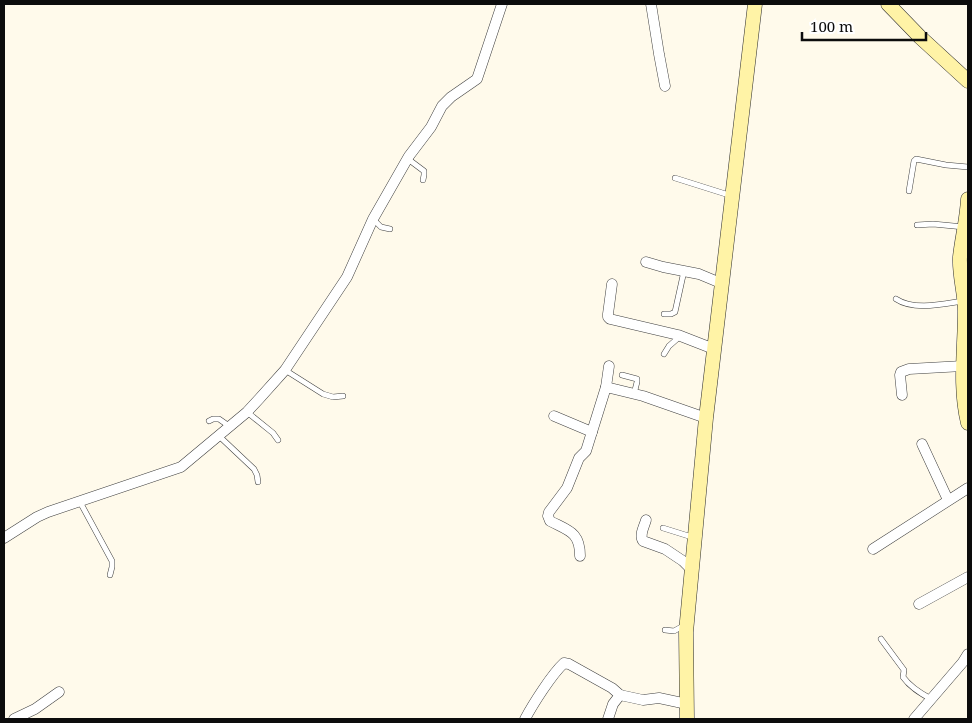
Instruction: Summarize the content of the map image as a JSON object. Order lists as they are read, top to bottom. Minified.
{"scale_bar":"100 m"}
